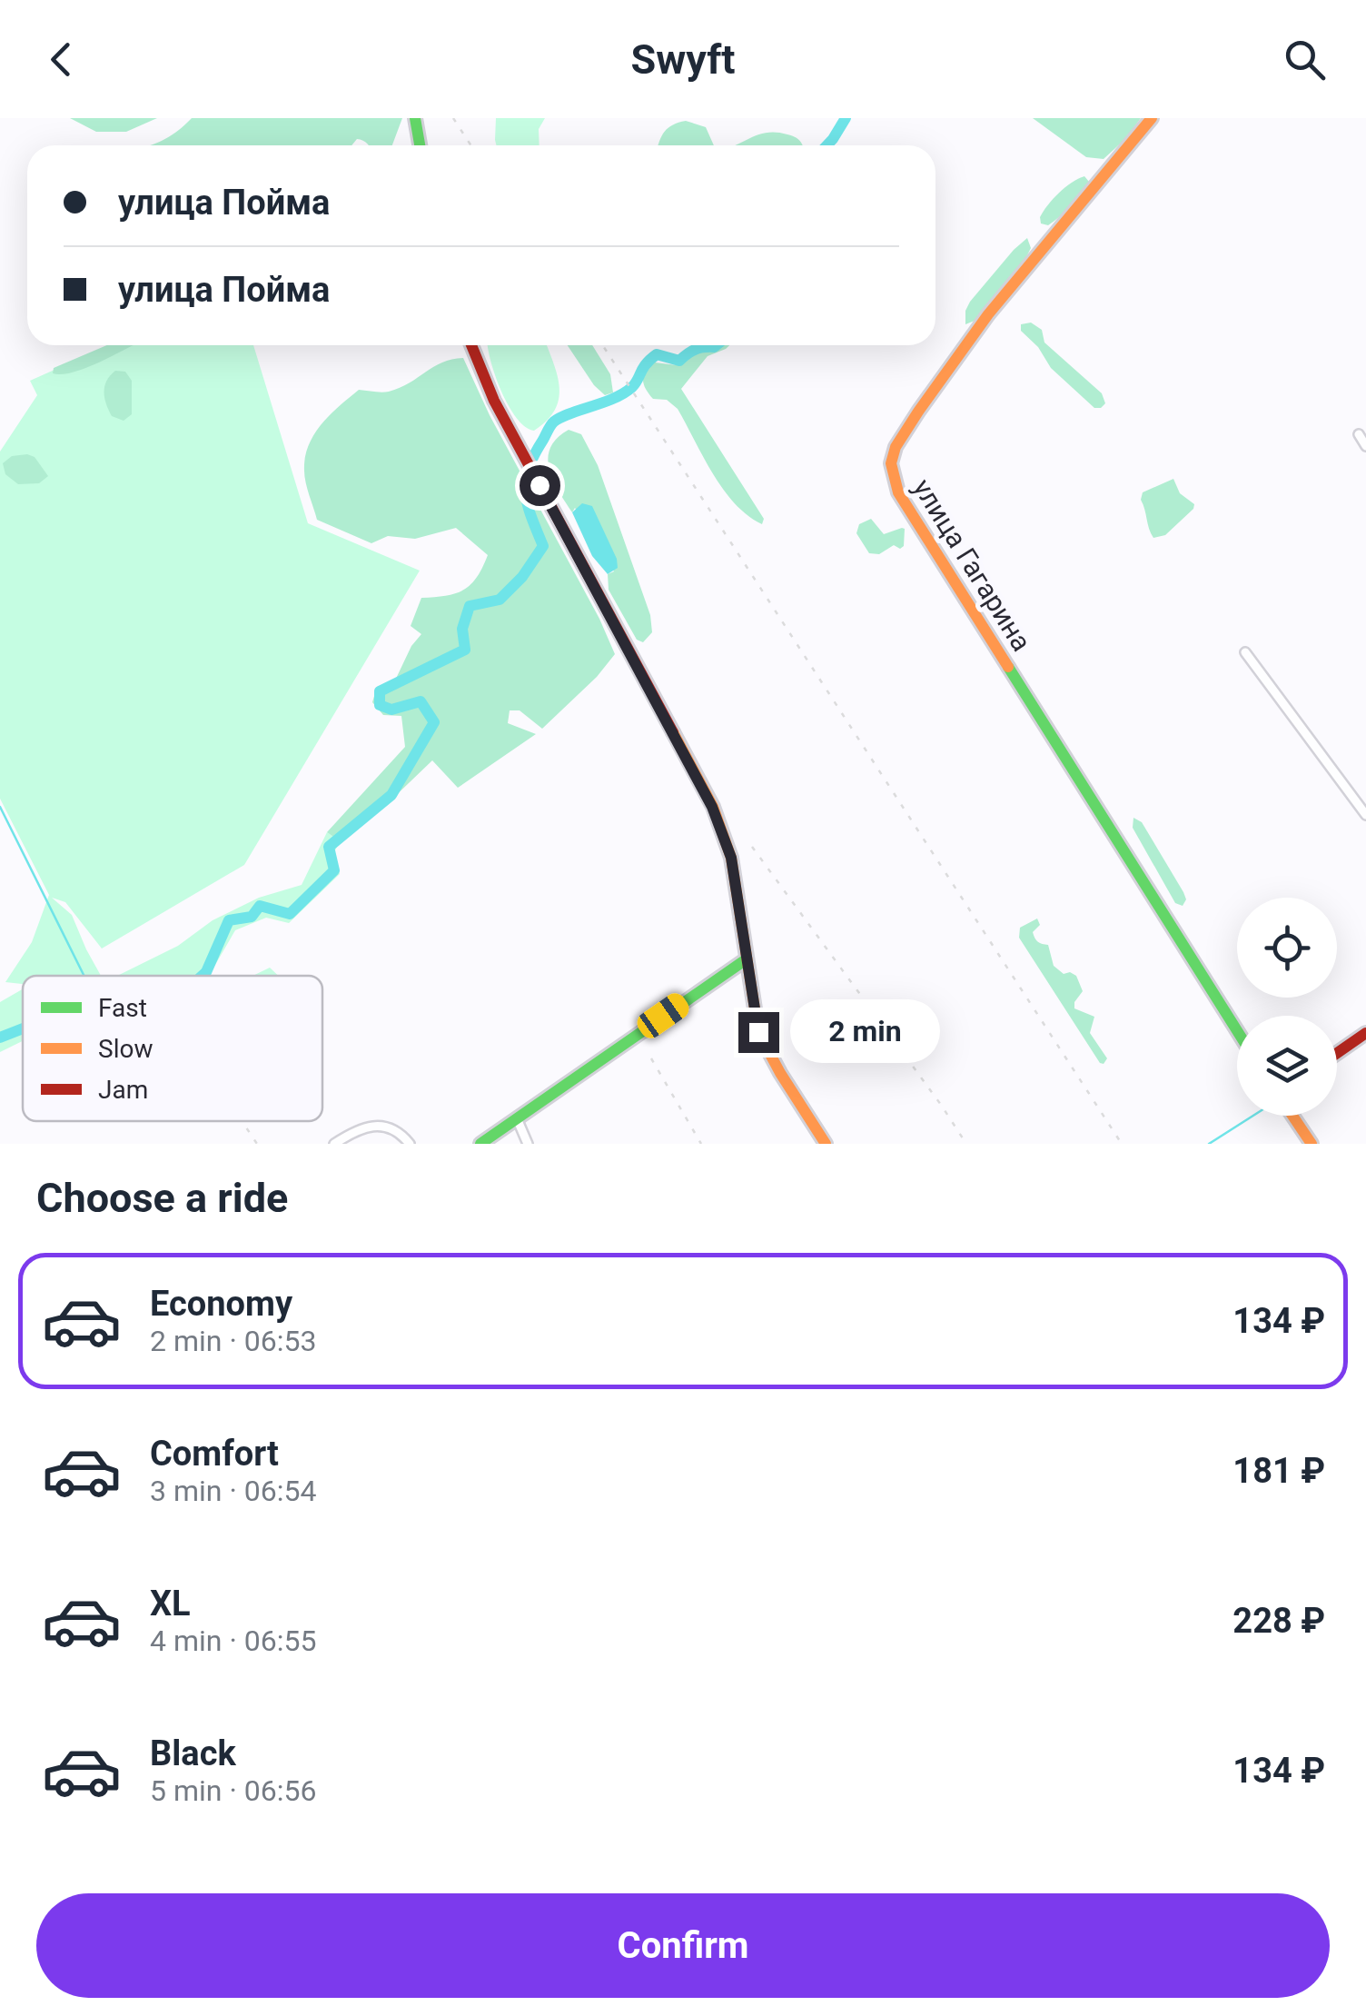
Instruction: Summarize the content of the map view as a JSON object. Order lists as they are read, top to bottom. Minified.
{"streets":{"main road":["улица Гагарина"]},"legend":["Fast","Slow","Jam"],"page":{"header":"Swyft","banner":["улица Пойма","улица Пойма"],"bubble":"2 min","heading":"Choose a ride","list":[{"name":"Economy","note":"2 min · 06:53","value":"134 ₽"},{"name":"Comfort","note":"3 min · 06:54","value":"181 ₽"},{"name":"XL","note":"4 min · 06:55","value":"228 ₽"},{"name":"Black","note":"5 min · 06:56","value":"134 ₽"}],"buttons":"Confirm"}}
